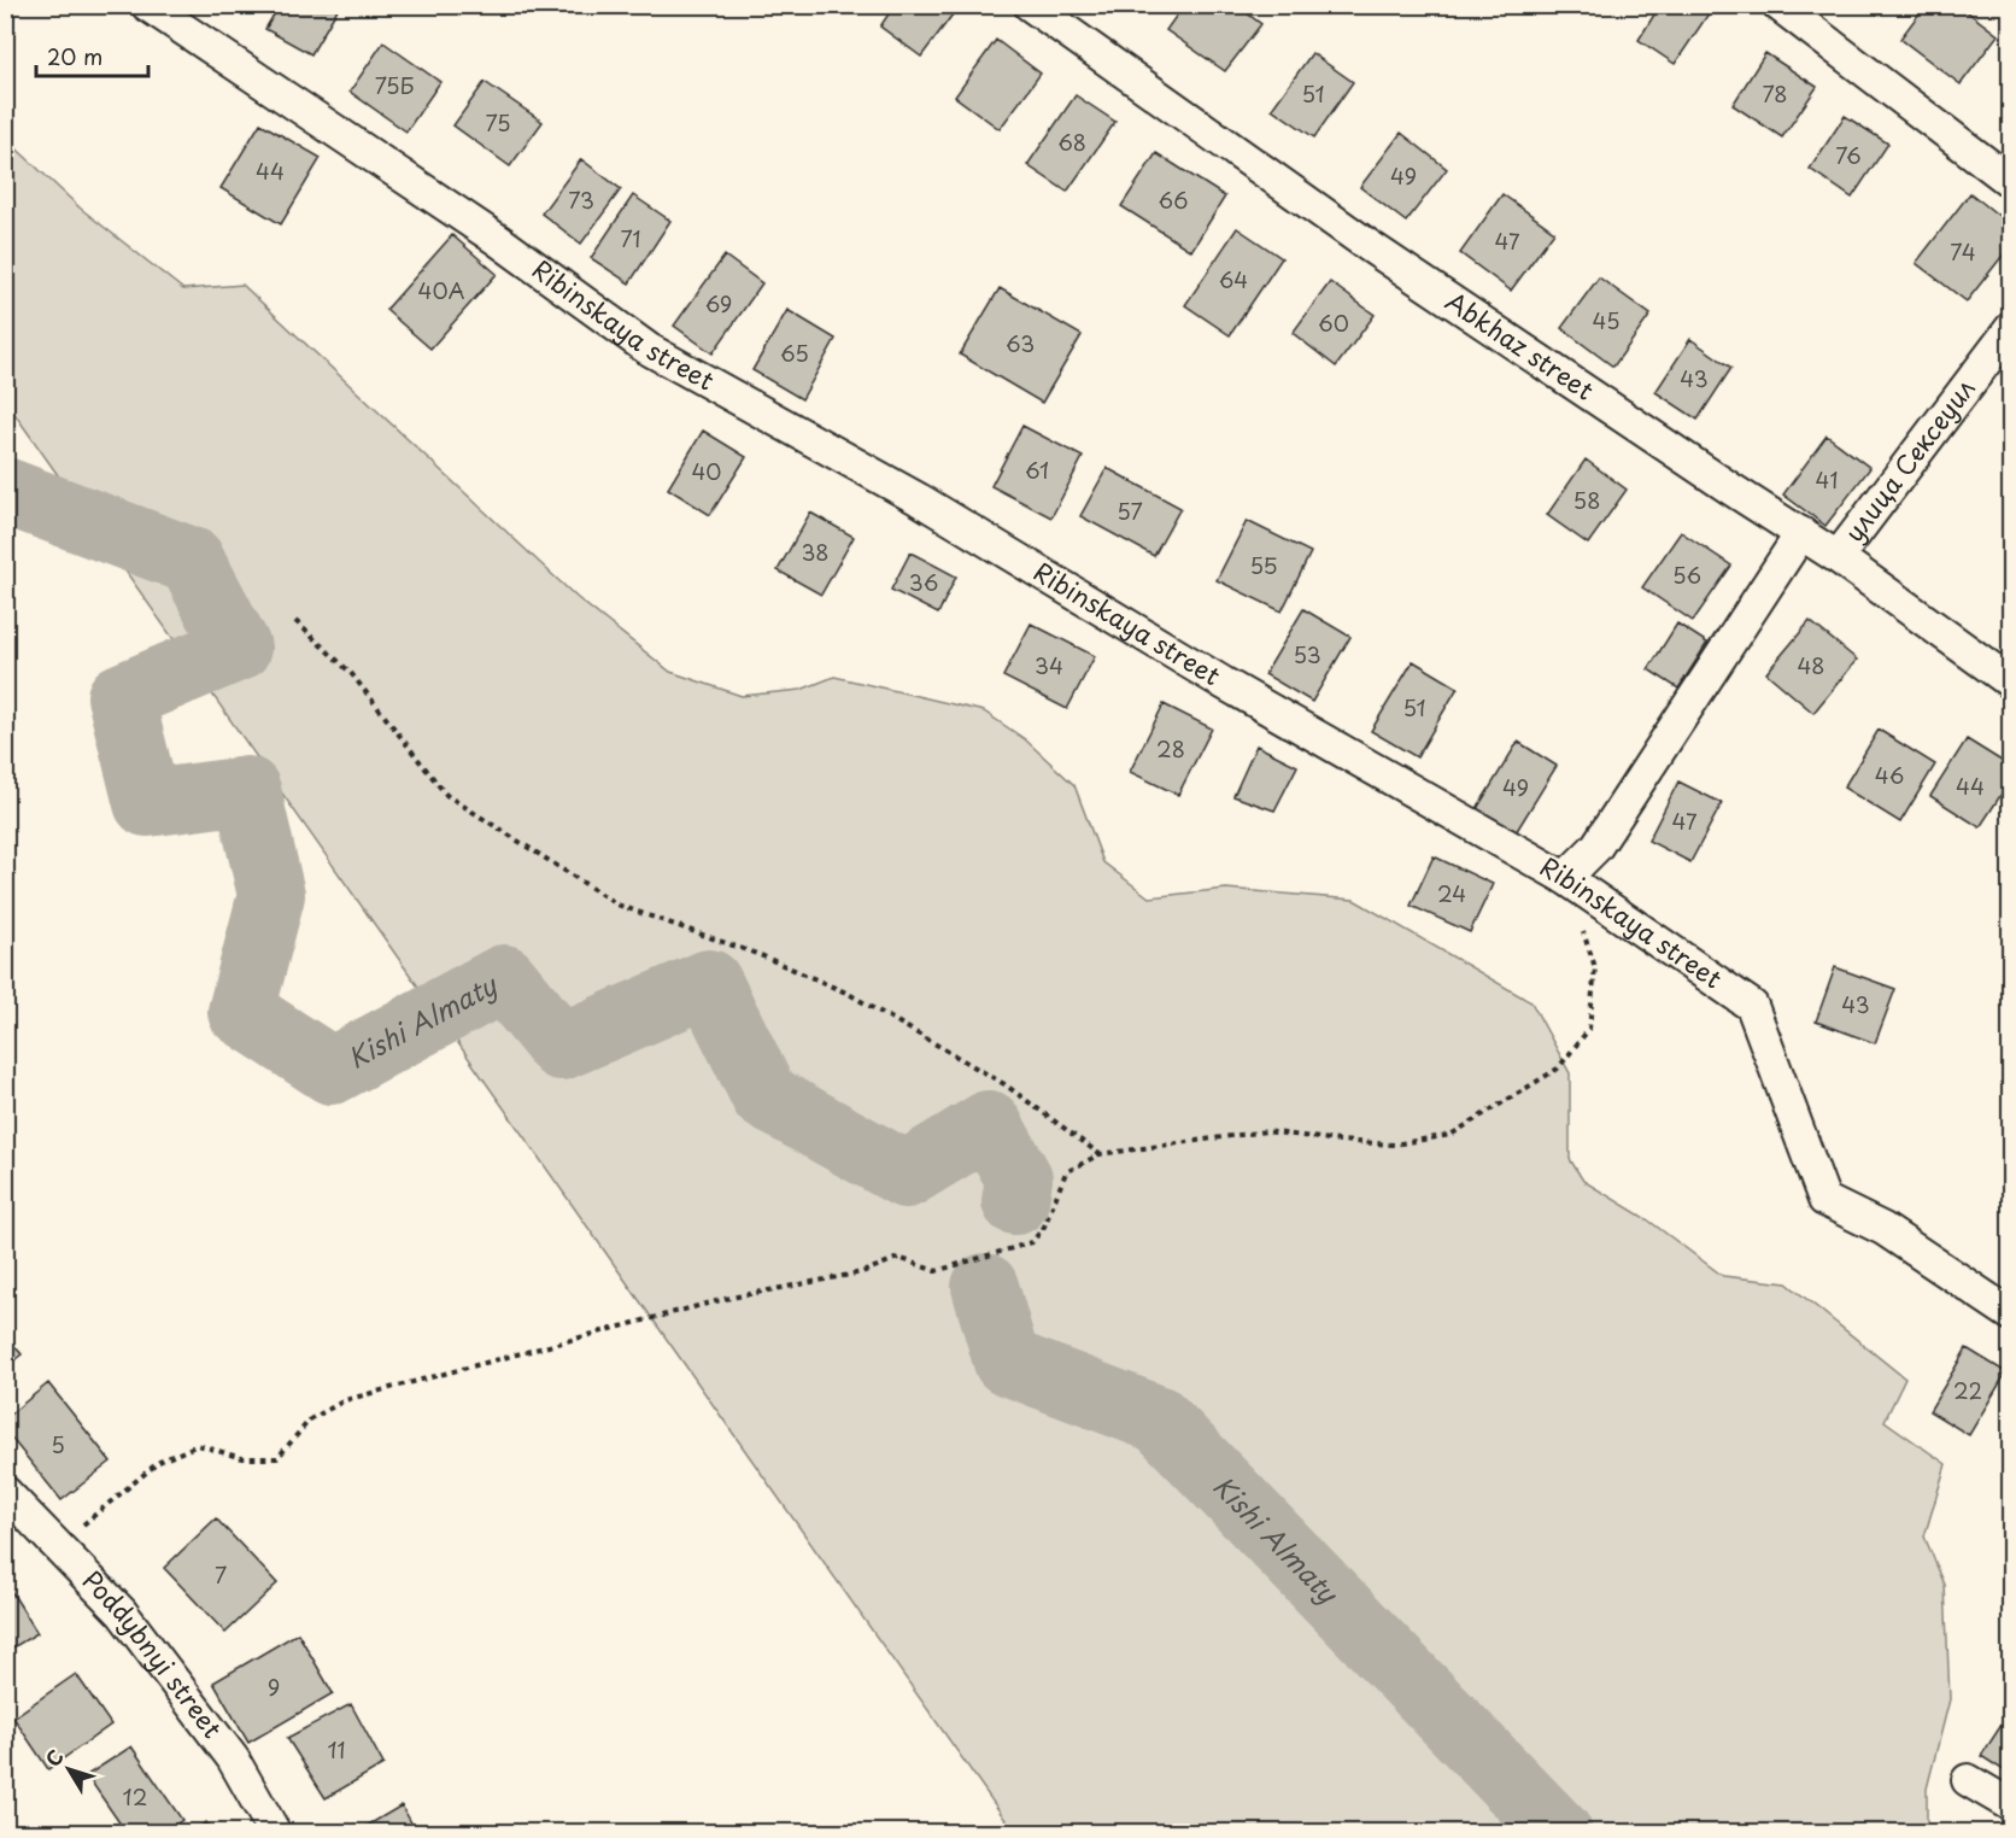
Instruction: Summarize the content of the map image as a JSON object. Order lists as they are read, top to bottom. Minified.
{"streets":{"street":["Ribinskaya street","Abkhaz street","улица Сексеуил","Poddybnyi street"]},"crossings":[["Abkhaz street","улица Сексеуил"]],"water":["Kіshі Almaty"],"house_numbers":["75Б","51","78","75","68","76","44","49","73","66","71","47","74","64","40А","69","45","60","63","65","43","61","40","41","58","57","38","55","56","36","53","34","48","51","28","46","44","49","47","24","43","22","5","7","9","11","12"],"scale_bar":"20 m","north":"top left"}
